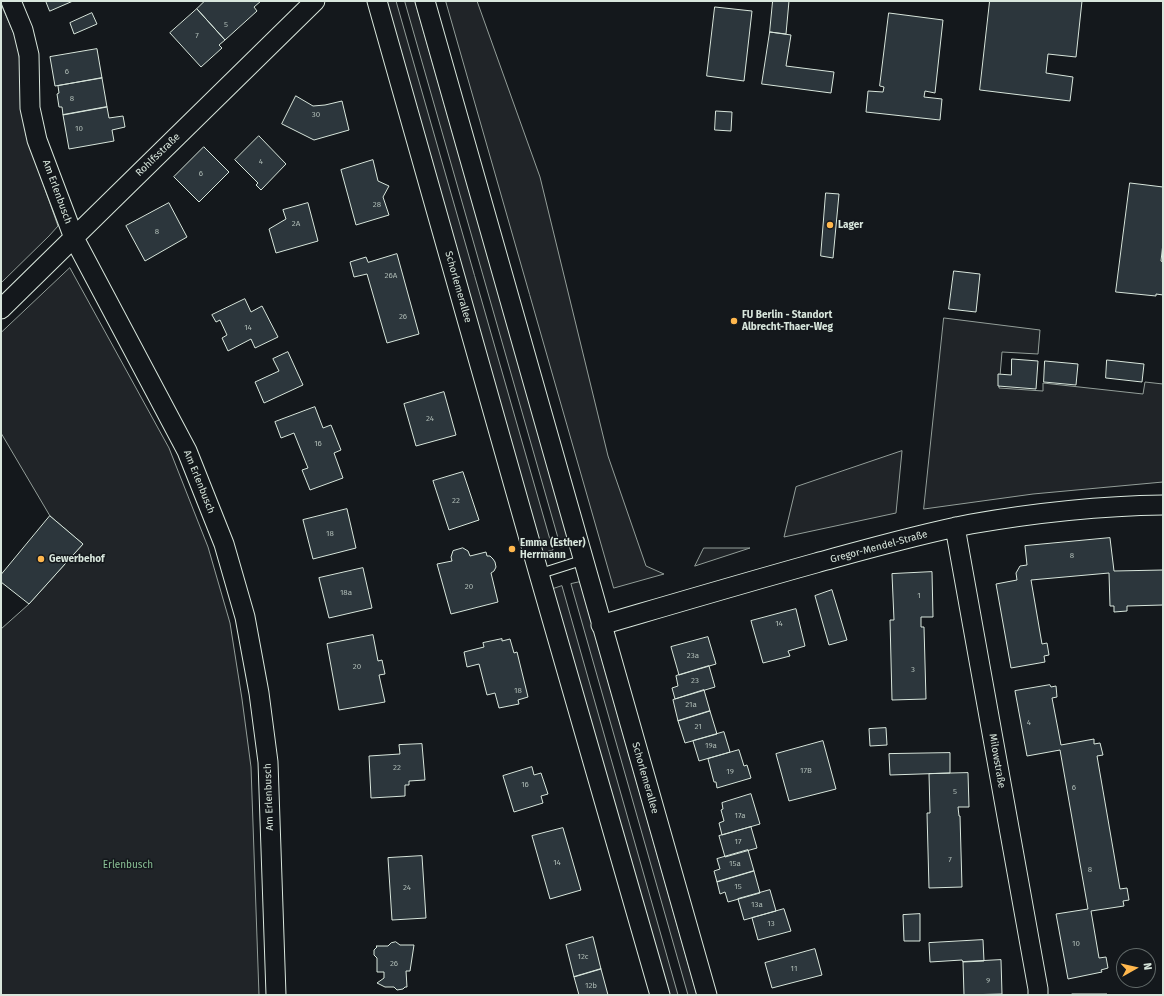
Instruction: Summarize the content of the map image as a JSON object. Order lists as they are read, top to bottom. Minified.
{"streets":{"street":["Rohlfsstraße","Am Erlenbusch","Schorlemerallee","Gregor-Mendel-Straße","Milowstraße"]},"crossings":[["Rohlfsstraße","Am Erlenbusch"],["Schorlemerallee","Gregor-Mendel-Straße"],["Gregor-Mendel-Straße","Milowstraße"]],"parks":["Erlenbusch"],"places":["Lager","FU Berlin - Standort Albrecht-Thaer-Weg","Emma (Esther) Herrmann","Gewerbehof"],"house_numbers":["5","7","6","8","30","10","4","6","28","2A","8","26A","26","14","24","16","22","18","8","20","18a","1","14","23a","20","3","23","18","21a","4","21","19a","22","17B","19","16","6","5","17a","17","7","14","15a","8","15","24","13a","13","10","12c","26","11","9","12b"],"north":"right"}
